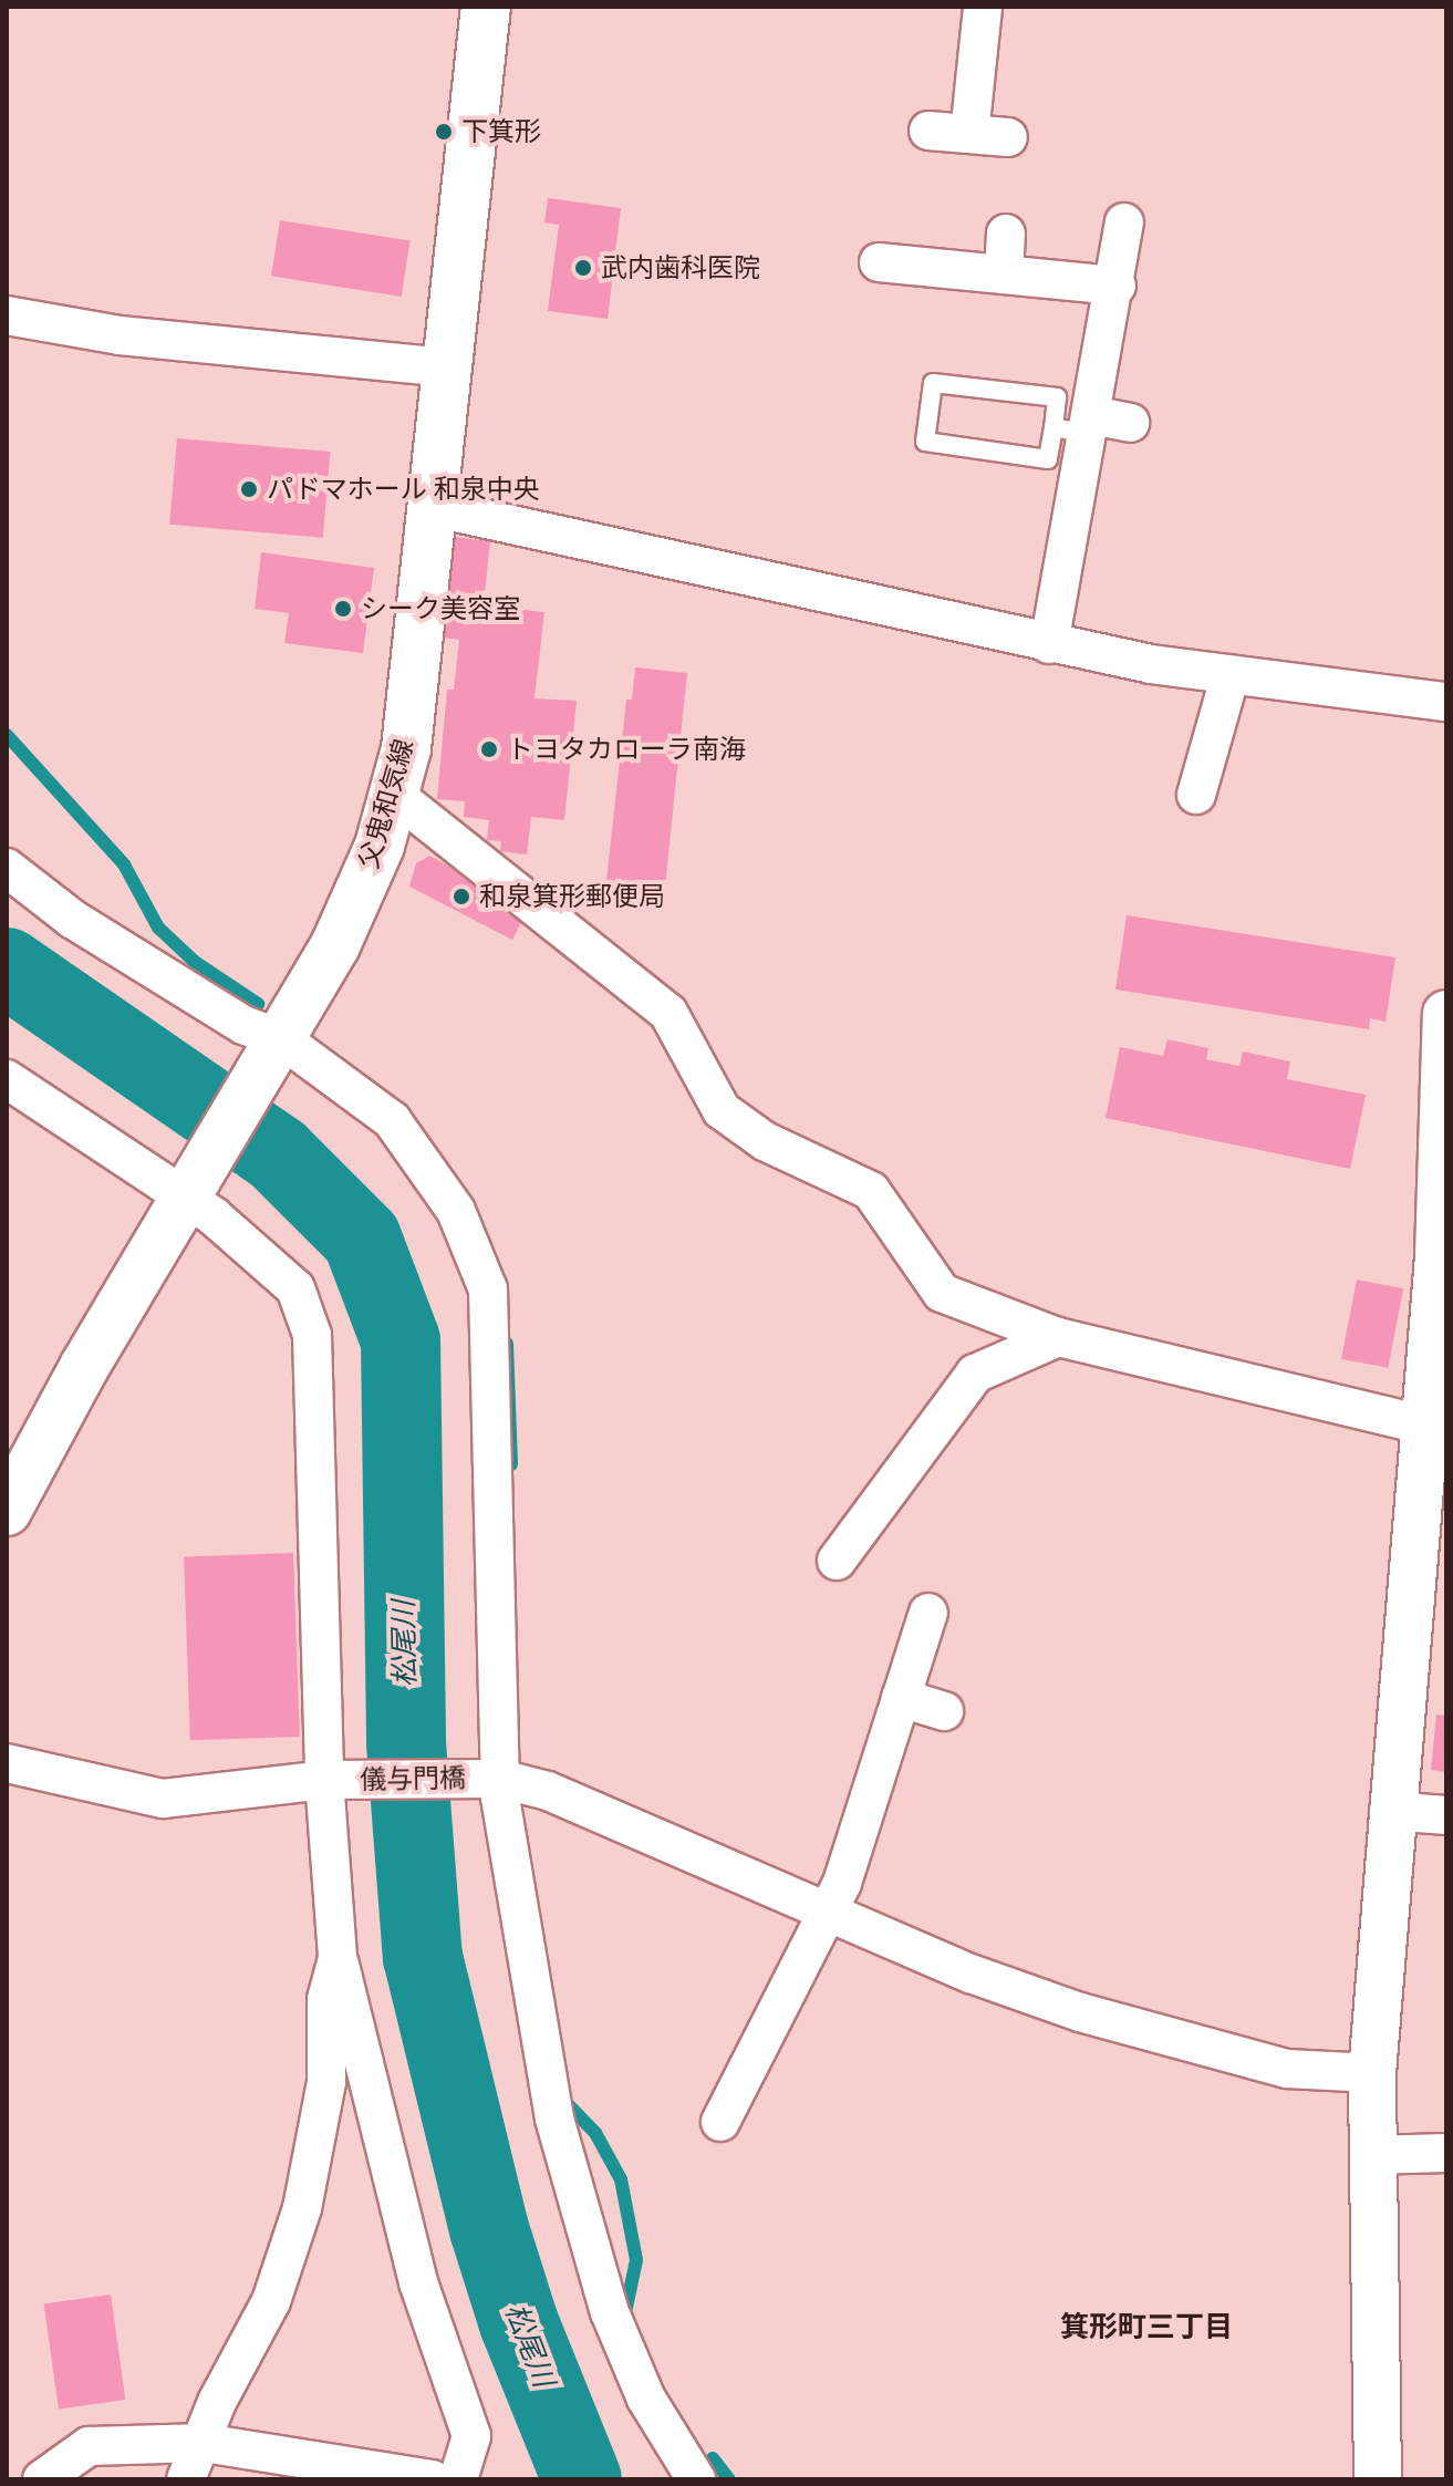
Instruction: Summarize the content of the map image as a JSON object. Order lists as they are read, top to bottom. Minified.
{"streets":{"main road":["父鬼和気線"],"street":["儀与門橋"]},"districts":["箕形町三丁目"],"water":["松尾川"],"places":["下箕形","武内歯科医院","パドマホール 和泉中央","シーク美容室","トヨタカローラ南海","和泉箕形郵便局"]}
